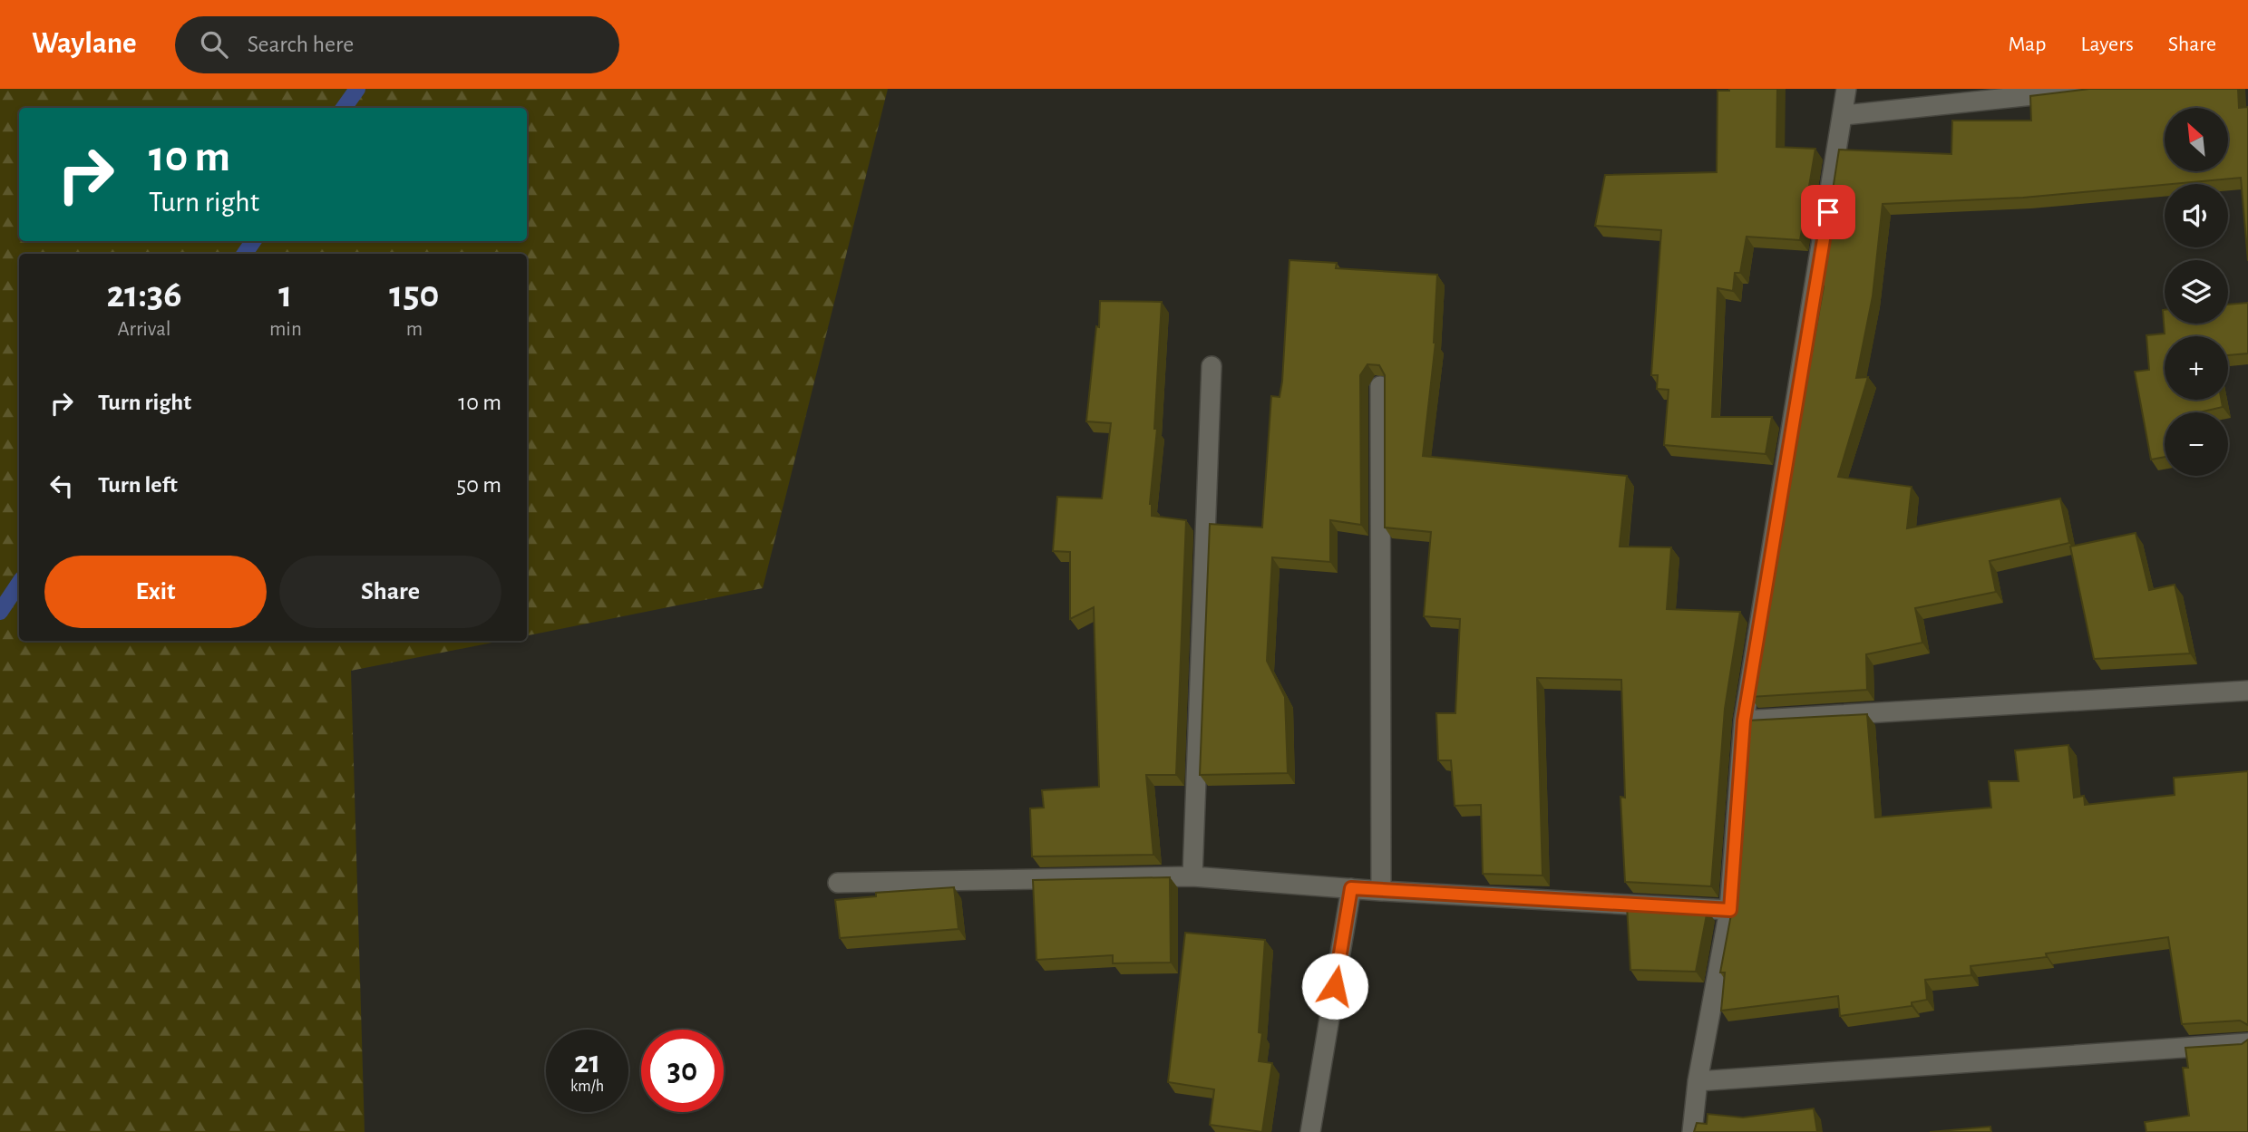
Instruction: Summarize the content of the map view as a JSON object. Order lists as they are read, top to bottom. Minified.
{"north":"top left","page":{"header":"Waylane","search":"Search here","nav":["Map","Layers","Share"],"map_buttons":["+","−"],"turn":["10 m","Turn right"],"eta":["21:36","Arrival","1","min","150","m"],"list":[{"name":"Turn right","value":"10 m"},{"name":"Turn left","value":"50 m"}],"buttons":["Exit","Share"],"speed":"21 km/h","limit":"30"}}
